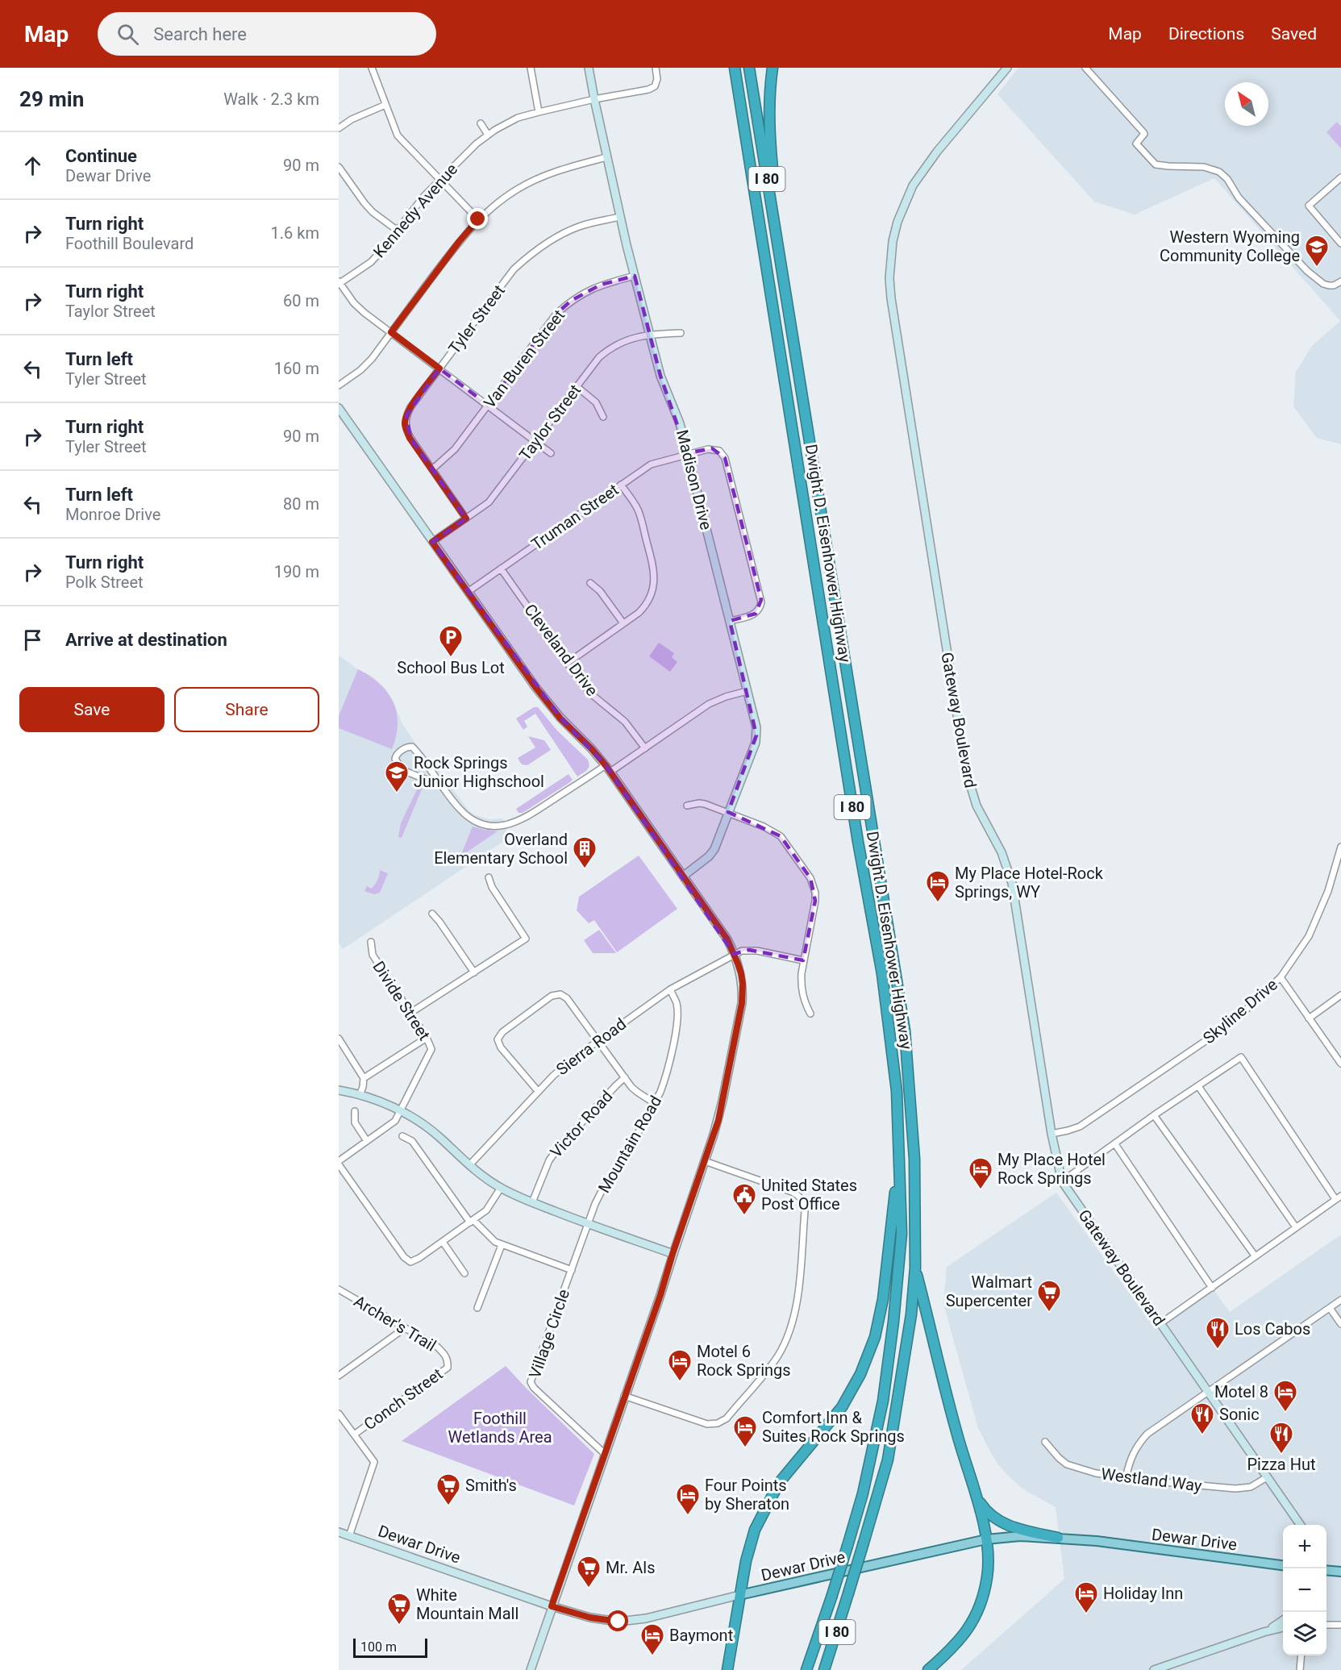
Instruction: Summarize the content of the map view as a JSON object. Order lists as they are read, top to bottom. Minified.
{"streets":{"highway":["I 80","Dwight D. Eisenhower Highway"],"main road":["Madison Drive","Gateway Boulevard","Dewar Drive"],"street":["Kennedy Avenue","Tyler Street","Van Buren Street","Taylor Street","Truman Street","Cleveland Drive","Divide Street","Skyline Drive","Sierra Road","Victor Road","Mountain Road","Archer's Trail","Village Circle","Conch Street","Westland Way"]},"crossings":[["I 80","Dwight D. Eisenhower Highway"],["Kennedy Avenue","Madison Drive"],["Tyler Street","Van Buren Street"],["Tyler Street","Taylor Street"],["Tyler Street","Madison Drive"],["Van Buren Street","Madison Drive"],["Taylor Street","Madison Drive"],["Madison Drive","Truman Street"],["Truman Street","Cleveland Drive"],["Gateway Boulevard","Skyline Drive"],["Gateway Boulevard","Westland Way"],["Sierra Road","Mountain Road"],["Mountain Road","Village Circle"],["Archer's Trail","Conch Street"]],"parks":["Foothill Wetlands Area"],"places":{"school or university":["Western Wyoming Community College","Rock Springs Junior Highschool"],"parking":["School Bus Lot"],"building":["Overland Elementary School"],"hotel":["My Place Hotel-Rock Springs, WY","My Place Hotel Rock Springs","Motel 6 Rock Springs","Motel 8","Comfort Inn & Suites Rock Springs","Four Points by Sheraton","Holiday Inn","Baymont"],"public building":["United States Post Office"],"supermarket":["Walmart Supercenter","Smith's","Mr. Als","White Mountain Mall"],"restaurant":["Los Cabos","Sonic","Pizza Hut"]},"scale_bar":"100 m","north":"top left","page":{"header":"Map","search":"Search here","nav":["Map","Directions","Saved"],"heading":["29 min","Walk · 2.3 km"],"list":[["Continue","Dewar Drive","90 m"],["Turn right","Foothill Boulevard","1.6 km"],["Turn right","Taylor Street","60 m"],["Turn left","Tyler Street","160 m"],["Turn right","Tyler Street","90 m"],["Turn left","Monroe Drive","80 m"],["Turn right","Polk Street","190 m"],"Arrive at destination"],"buttons":["Save","Share"],"map_buttons":["+","−"],"scale":"100 m"}}
